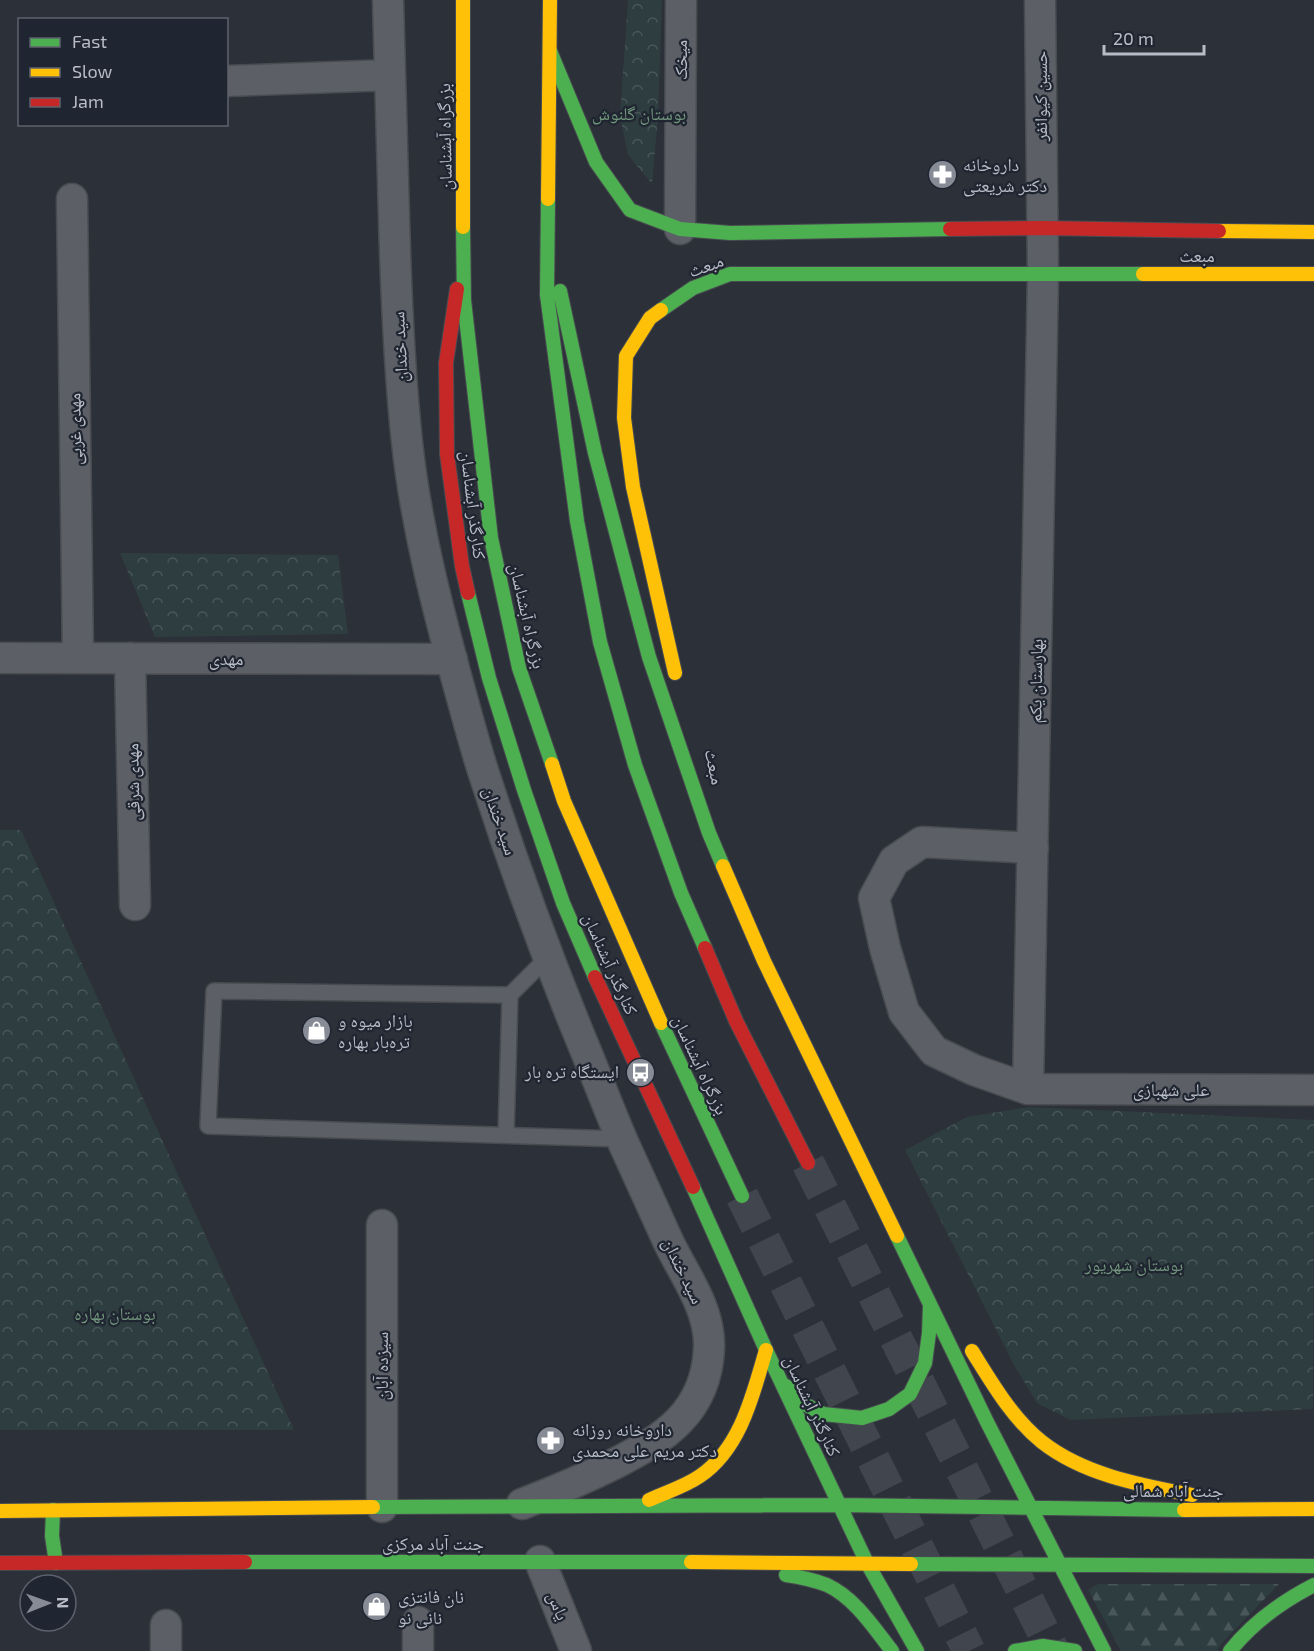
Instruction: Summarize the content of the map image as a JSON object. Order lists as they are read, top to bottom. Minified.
{"streets":{"main road":["بزرگراه آبشناسان","مبعث","کنارگذر آبشناسان","جنت آباد شمالی","جنت آباد مرکزی"],"street":["میخک","حسین کیوانفر","سید خندان","مهدی غربی","مهدی","بهارستان یکم","مهدی شرقی","علی شهبازی","سیزده آبان","یاس"]},"crossings":[["میخک","مبعث"],["حسین کیوانفر","مبعث"],["حسین کیوانفر","بهارستان یکم"],["بزرگراه آبشناسان","کنارگذر آبشناسان"],["مبعث","بهارستان یکم"],["سید خندان","مهدی"],["سید خندان","جنت آباد مرکزی"],["مهدی غربی","مهدی"],["کنارگذر آبشناسان","جنت آباد شمالی"],["کنارگذر آبشناسان","جنت آباد مرکزی"],["مهدی","مهدی شرقی"],["بهارستان یکم","علی شهبازی"],["سیزده آبان","جنت آباد مرکزی"],["جنت آباد شمالی","جنت آباد مرکزی"],["جنت آباد مرکزی","یاس"]],"parks":["بوستان گلنوش","بوستان شهریور","بوستان بهاره"],"places":{"pharmacy":["داروخانه دکتر شریعتی","داروخانه روزانه دکتر مریم علی محمدی"],"shop":["بازار میوه و تره‌بار بهاره","نان فانتزی نانی نو"],"bus stop":["ایستگاه تره بار"]},"legend":["Fast","Slow","Jam"],"scale_bar":"20 m","north":"right"}
